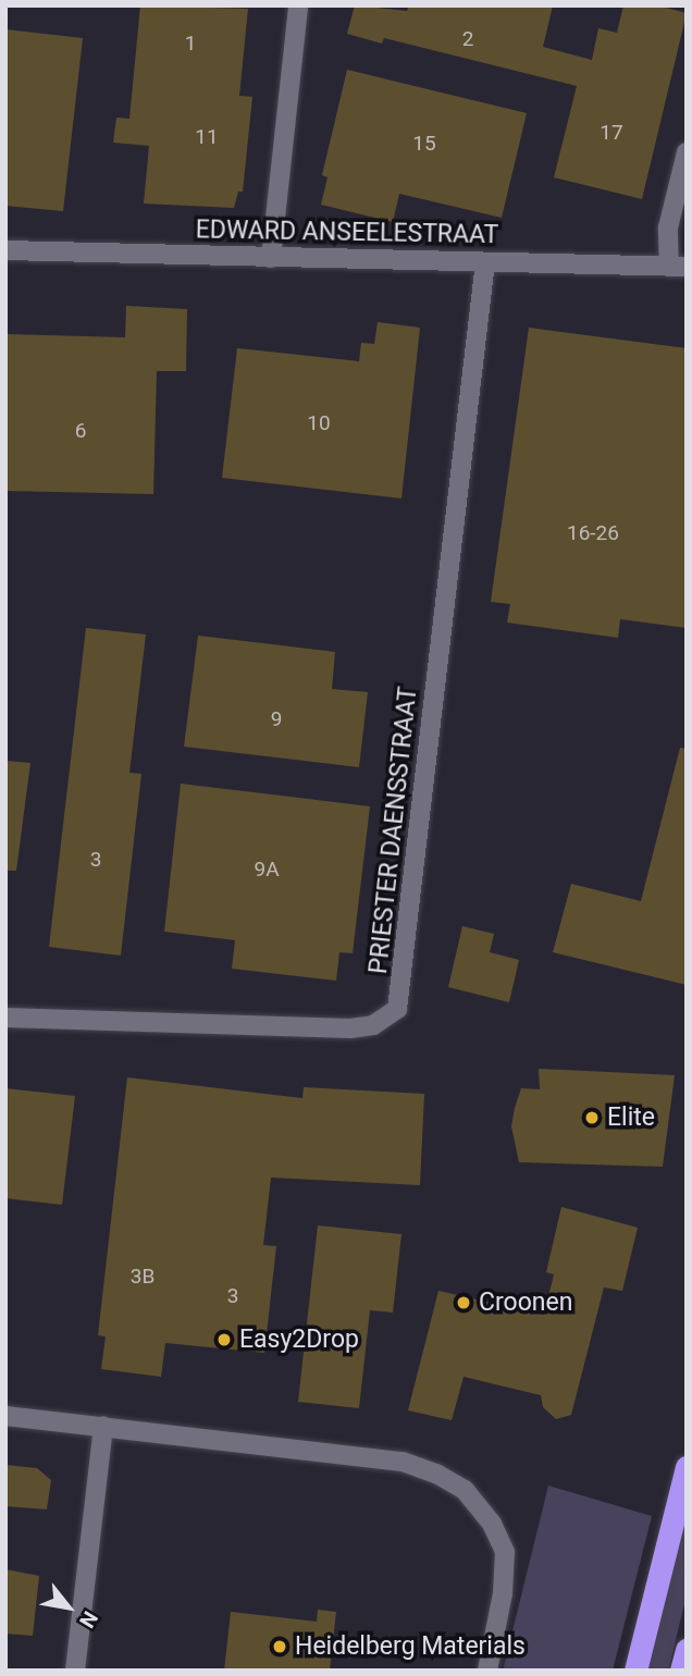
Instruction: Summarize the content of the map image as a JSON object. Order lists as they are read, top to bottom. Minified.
{"streets":{"street":["EDWARD ANSEELESTRAAT","PRIESTER DAENSSTRAAT"]},"crossings":[["EDWARD ANSEELESTRAAT","PRIESTER DAENSSTRAAT"]],"places":["Elite","Croonen","Easy2Drop","Heidelberg Materials"],"house_numbers":["2","1","17","11","15","10","6","16-26","9","3","9A","3B","3"],"north":"bottom right"}
